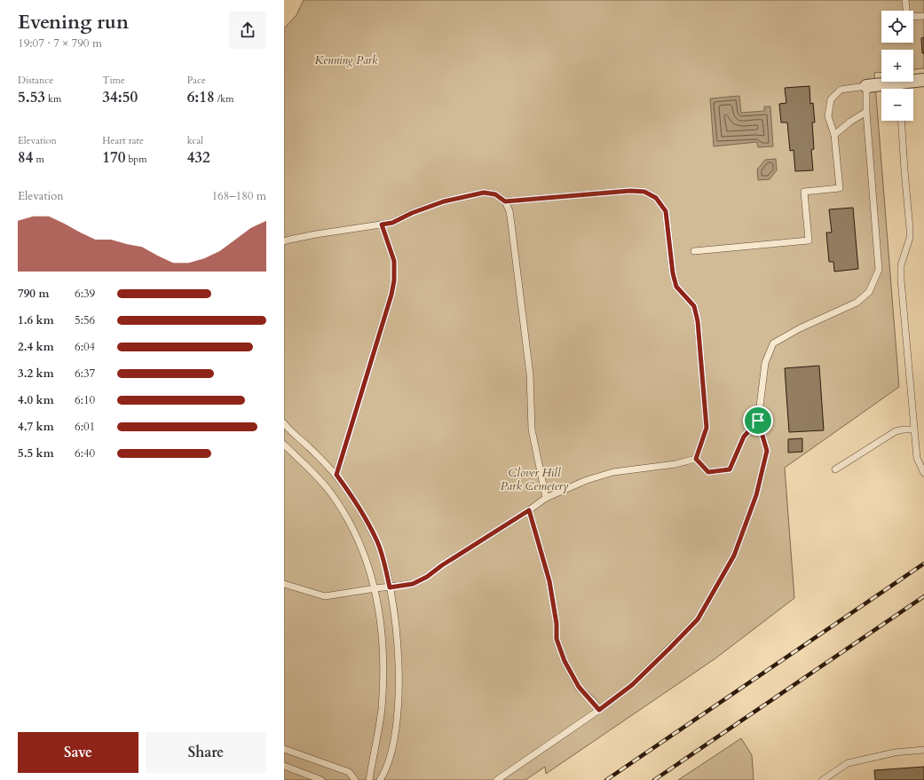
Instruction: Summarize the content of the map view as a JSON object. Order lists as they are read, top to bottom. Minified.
{"parks":["Kenning Park","Clover Hill Park Cemetery"],"page":{"heading":["Evening run","19:07 · 7 × 790 m"],"map_buttons":["+","−"],"stats":[["Distance","5.53 km"],["Time","34:50"],["Pace","6:18 /km"],["Elevation","84 m"],["Heart rate","170 bpm"],["kcal","432"]],"chart":["Elevation","168–180 m"],"list":[{"name":"790 m","note":"6:39"},{"name":"1.6 km","note":"5:56"},{"name":"2.4 km","note":"6:04"},{"name":"3.2 km","note":"6:37"},{"name":"4.0 km","note":"6:10"},{"name":"4.7 km","note":"6:01"},{"name":"5.5 km","note":"6:40"}],"buttons":["Save","Share"]}}
